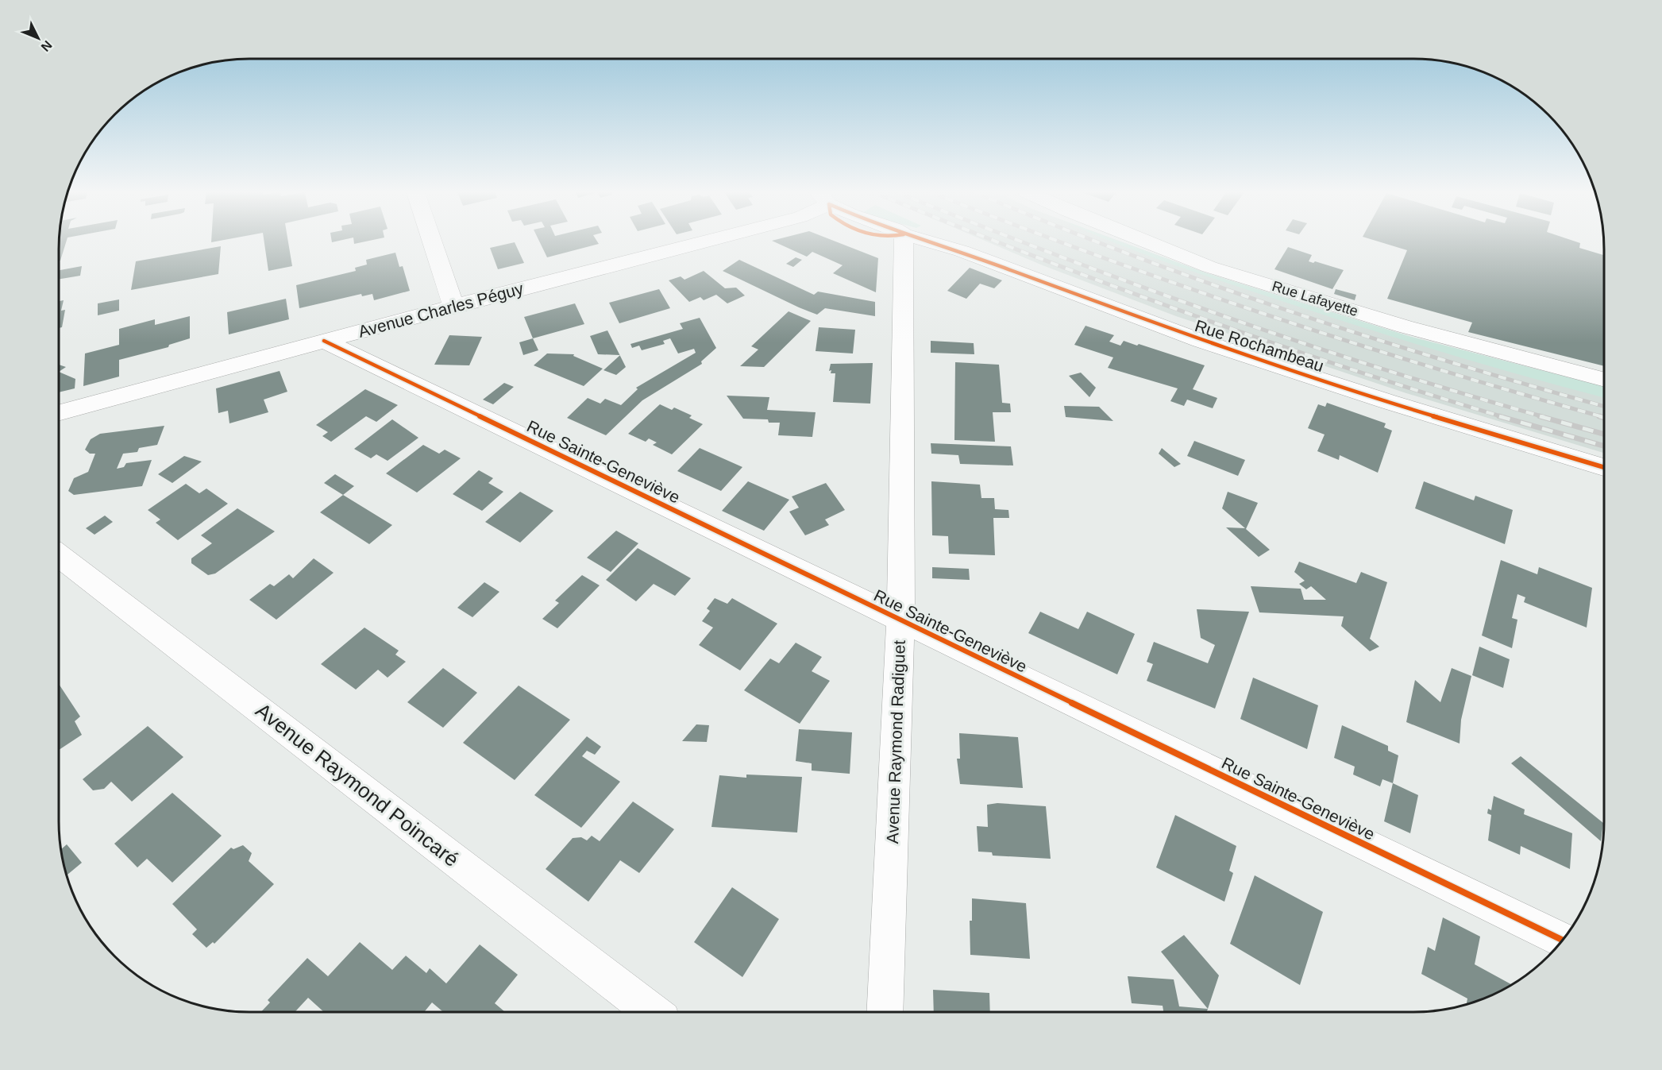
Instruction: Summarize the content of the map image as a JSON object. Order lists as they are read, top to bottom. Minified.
{"streets":{"street":["Rue Lafayette","Avenue Charles Péguy","Rue Rochambeau","Rue Sainte-Geneviève","Avenue Raymond Radiguet","Avenue Raymond Poincaré"]},"crossings":[["Avenue Charles Péguy","Rue Sainte-Geneviève"],["Rue Sainte-Geneviève","Avenue Raymond Radiguet"]],"north":"bottom right"}
